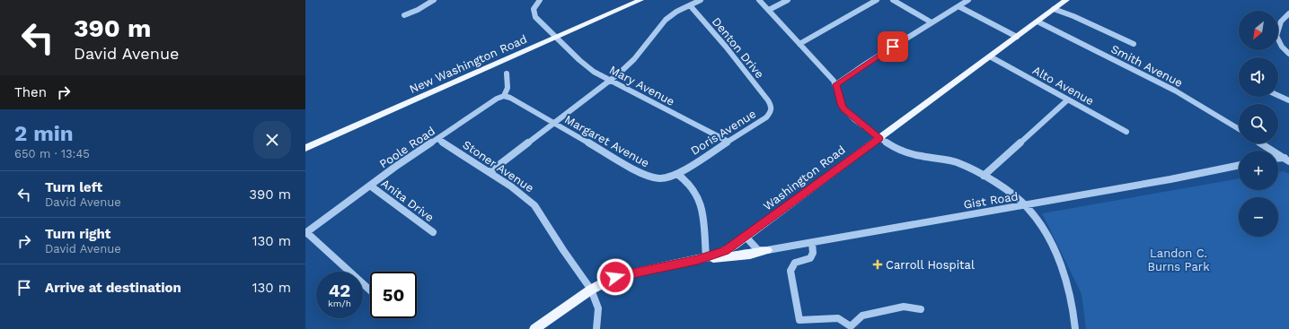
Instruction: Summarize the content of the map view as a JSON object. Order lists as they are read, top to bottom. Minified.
{"streets":{"main road":["New Washington Road","Washington Road"],"street":["Denton Drive","Smith Avenue","Mary Avenue","Alto Avenue","Doris Avenue","Margaret Avenue","Poole Road","Stoner Avenue","Anita Drive","Gist Road"]},"crossings":[["Denton Drive","Doris Avenue"],["New Washington Road","Mary Avenue"],["Smith Avenue","Washington Road"],["Mary Avenue","Doris Avenue"],["Alto Avenue","Washington Road"],["Doris Avenue","Margaret Avenue"],["Margaret Avenue","Poole Road"],["Poole Road","Stoner Avenue"],["Poole Road","Anita Drive"],["Stoner Avenue","Washington Road"]],"parks":["Landon C. Burns Park"],"places":{"health":["Carroll Hospital"]},"north":"bottom left","page":{"turn":["390 m","David Avenue"],"map_buttons":["+","−"],"then":"Then","heading":["2 min","650 m · 13:45"],"list":[{"name":"Turn left","note":"David Avenue","value":"390 m"},{"name":"Turn right","note":"David Avenue","value":"130 m"},{"name":"Arrive at destination","value":"130 m"}],"speed":"42 km/h","limit":"50"}}
